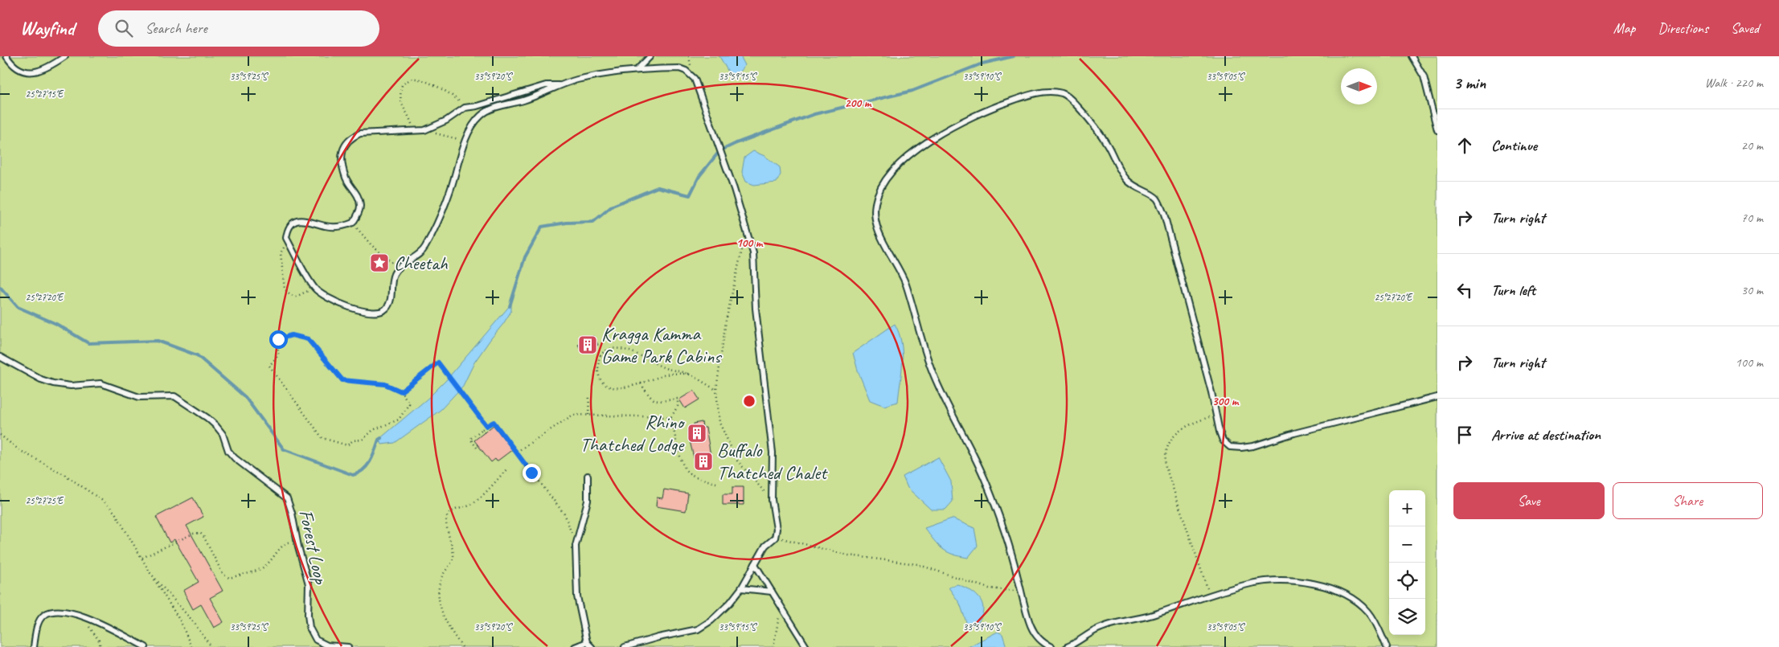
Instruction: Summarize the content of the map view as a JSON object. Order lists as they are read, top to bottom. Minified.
{"streets":{"lane":["Forest Loop"]},"places":{"place":["Cheetah"],"building":["Kragga Kamma Game Park Cabins","Rhino Thatched Lodge","Buffalo Thatched Chalet"]},"north":"right","page":{"header":"Wayfind","search":"Search here","nav":["Map","Directions","Saved"],"heading":["3 min","Walk · 220 m"],"list":[["Continue","20 m"],["Turn right","70 m"],["Turn left","30 m"],["Turn right","100 m"],"Arrive at destination"],"buttons":["Save","Share"],"map_buttons":["+","−"]},"coordinates":["33°59'25\"S","33°59'20\"S","33°59'15\"S","33°59'10\"S","33°59'05\"S","25°27'15\"E","25°27'20\"E","25°27'25\"E"],"rings":["200 m","100 m","300 m"]}
